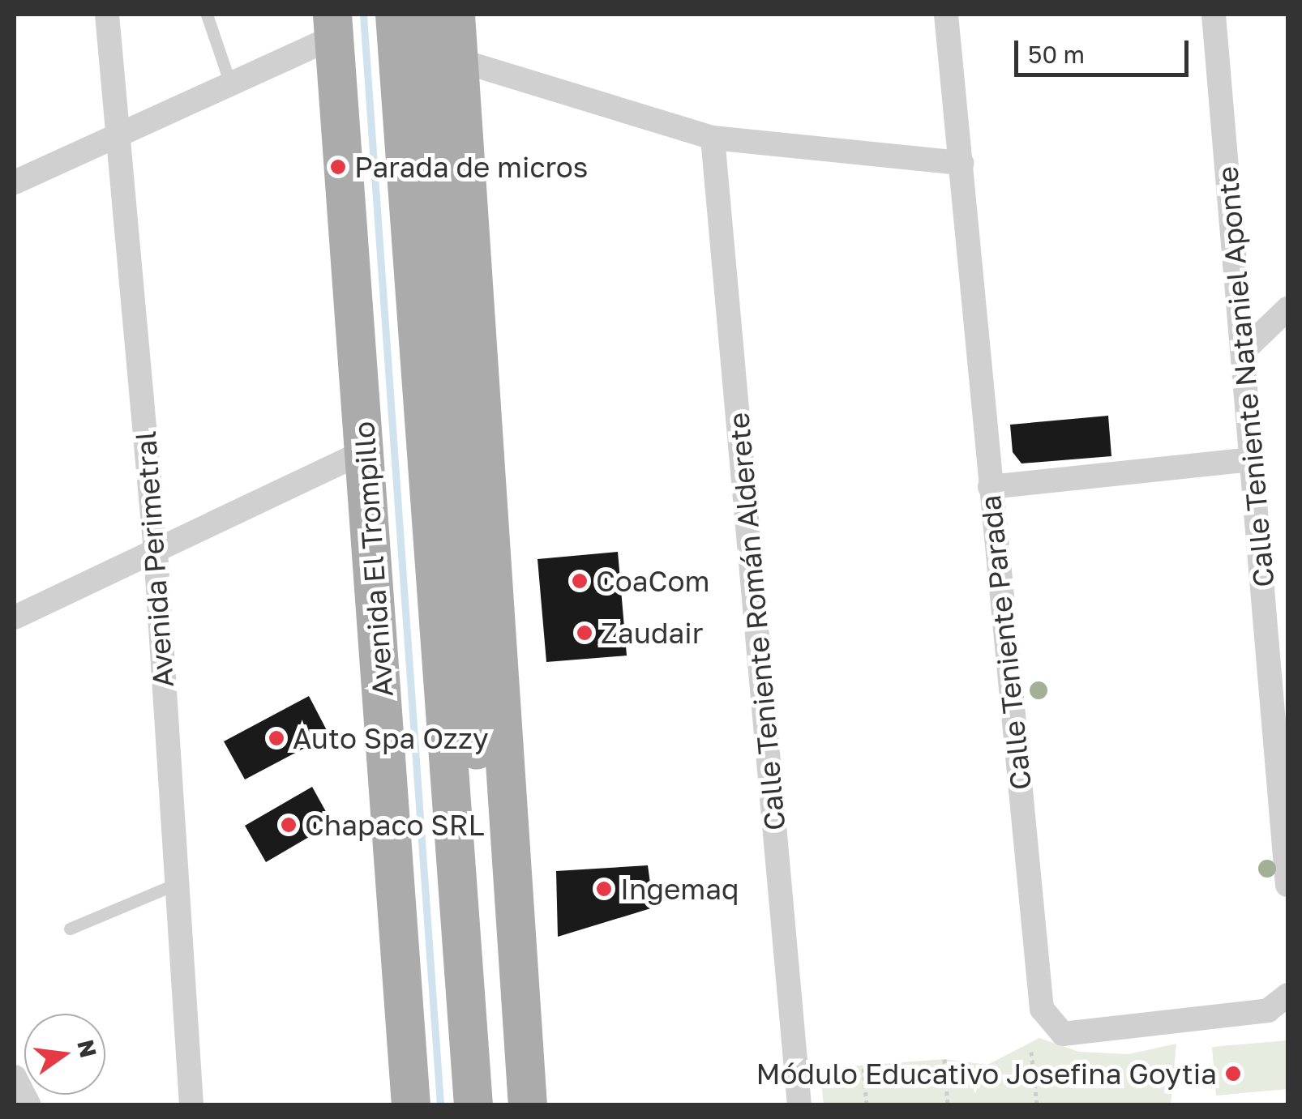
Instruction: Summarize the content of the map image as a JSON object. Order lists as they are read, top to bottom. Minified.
{"streets":{"main road":["Avenida El Trompillo"],"street":["Calle Teniente Nataniel Aponte","Avenida Perimetral","Calle Teniente Román Alderete","Calle Teniente Parada"]},"places":["Parada de micros","CoaCom","Zaudair","Auto Spa Ozzy","Chapaco SRL","Ingemaq","Módulo Educativo Josefina Goytia"],"scale_bar":"50 m","north":"right"}
